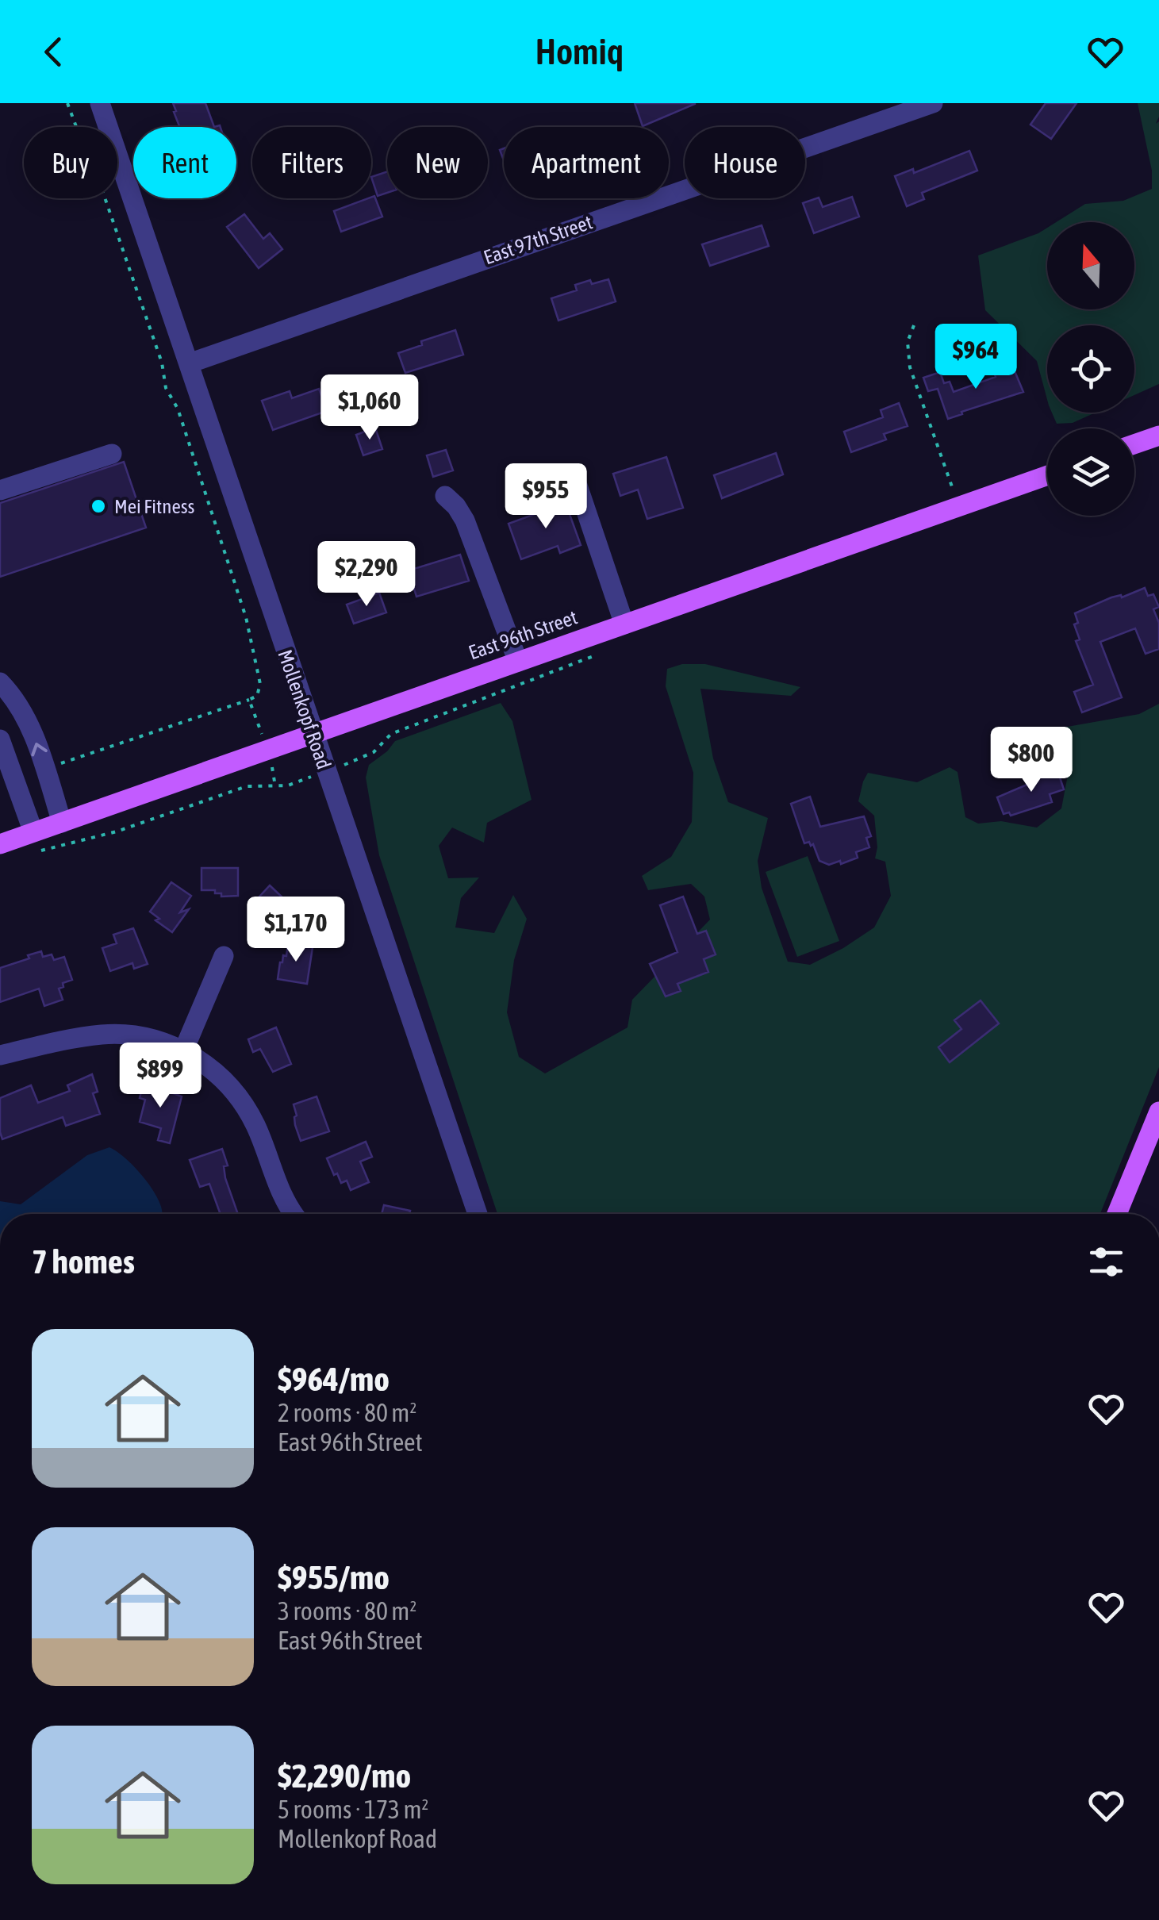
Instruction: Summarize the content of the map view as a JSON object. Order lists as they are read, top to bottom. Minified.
{"streets":{"main road":["East 96th Street"],"street":["East 97th Street","Mollenkopf Road"]},"crossings":[["East 97th Street","Mollenkopf Road"],["East 96th Street","Mollenkopf Road"]],"places":["Mei Fitness"],"north":"top","page":{"header":"Homiq","chip":["Buy","Rent","Filters","New","Apartment","House"],"price":["$964","$1,060","$955","$2,290","$800","$1,170","$899"],"heading":"7 homes","list":[{"name":"$964/mo","note":"2 rooms · 80 m² · East 96th Street"},{"name":"$955/mo","note":"3 rooms · 80 m² · East 96th Street"},{"name":"$2,290/mo","note":"5 rooms · 173 m² · Mollenkopf Road"}]}}
